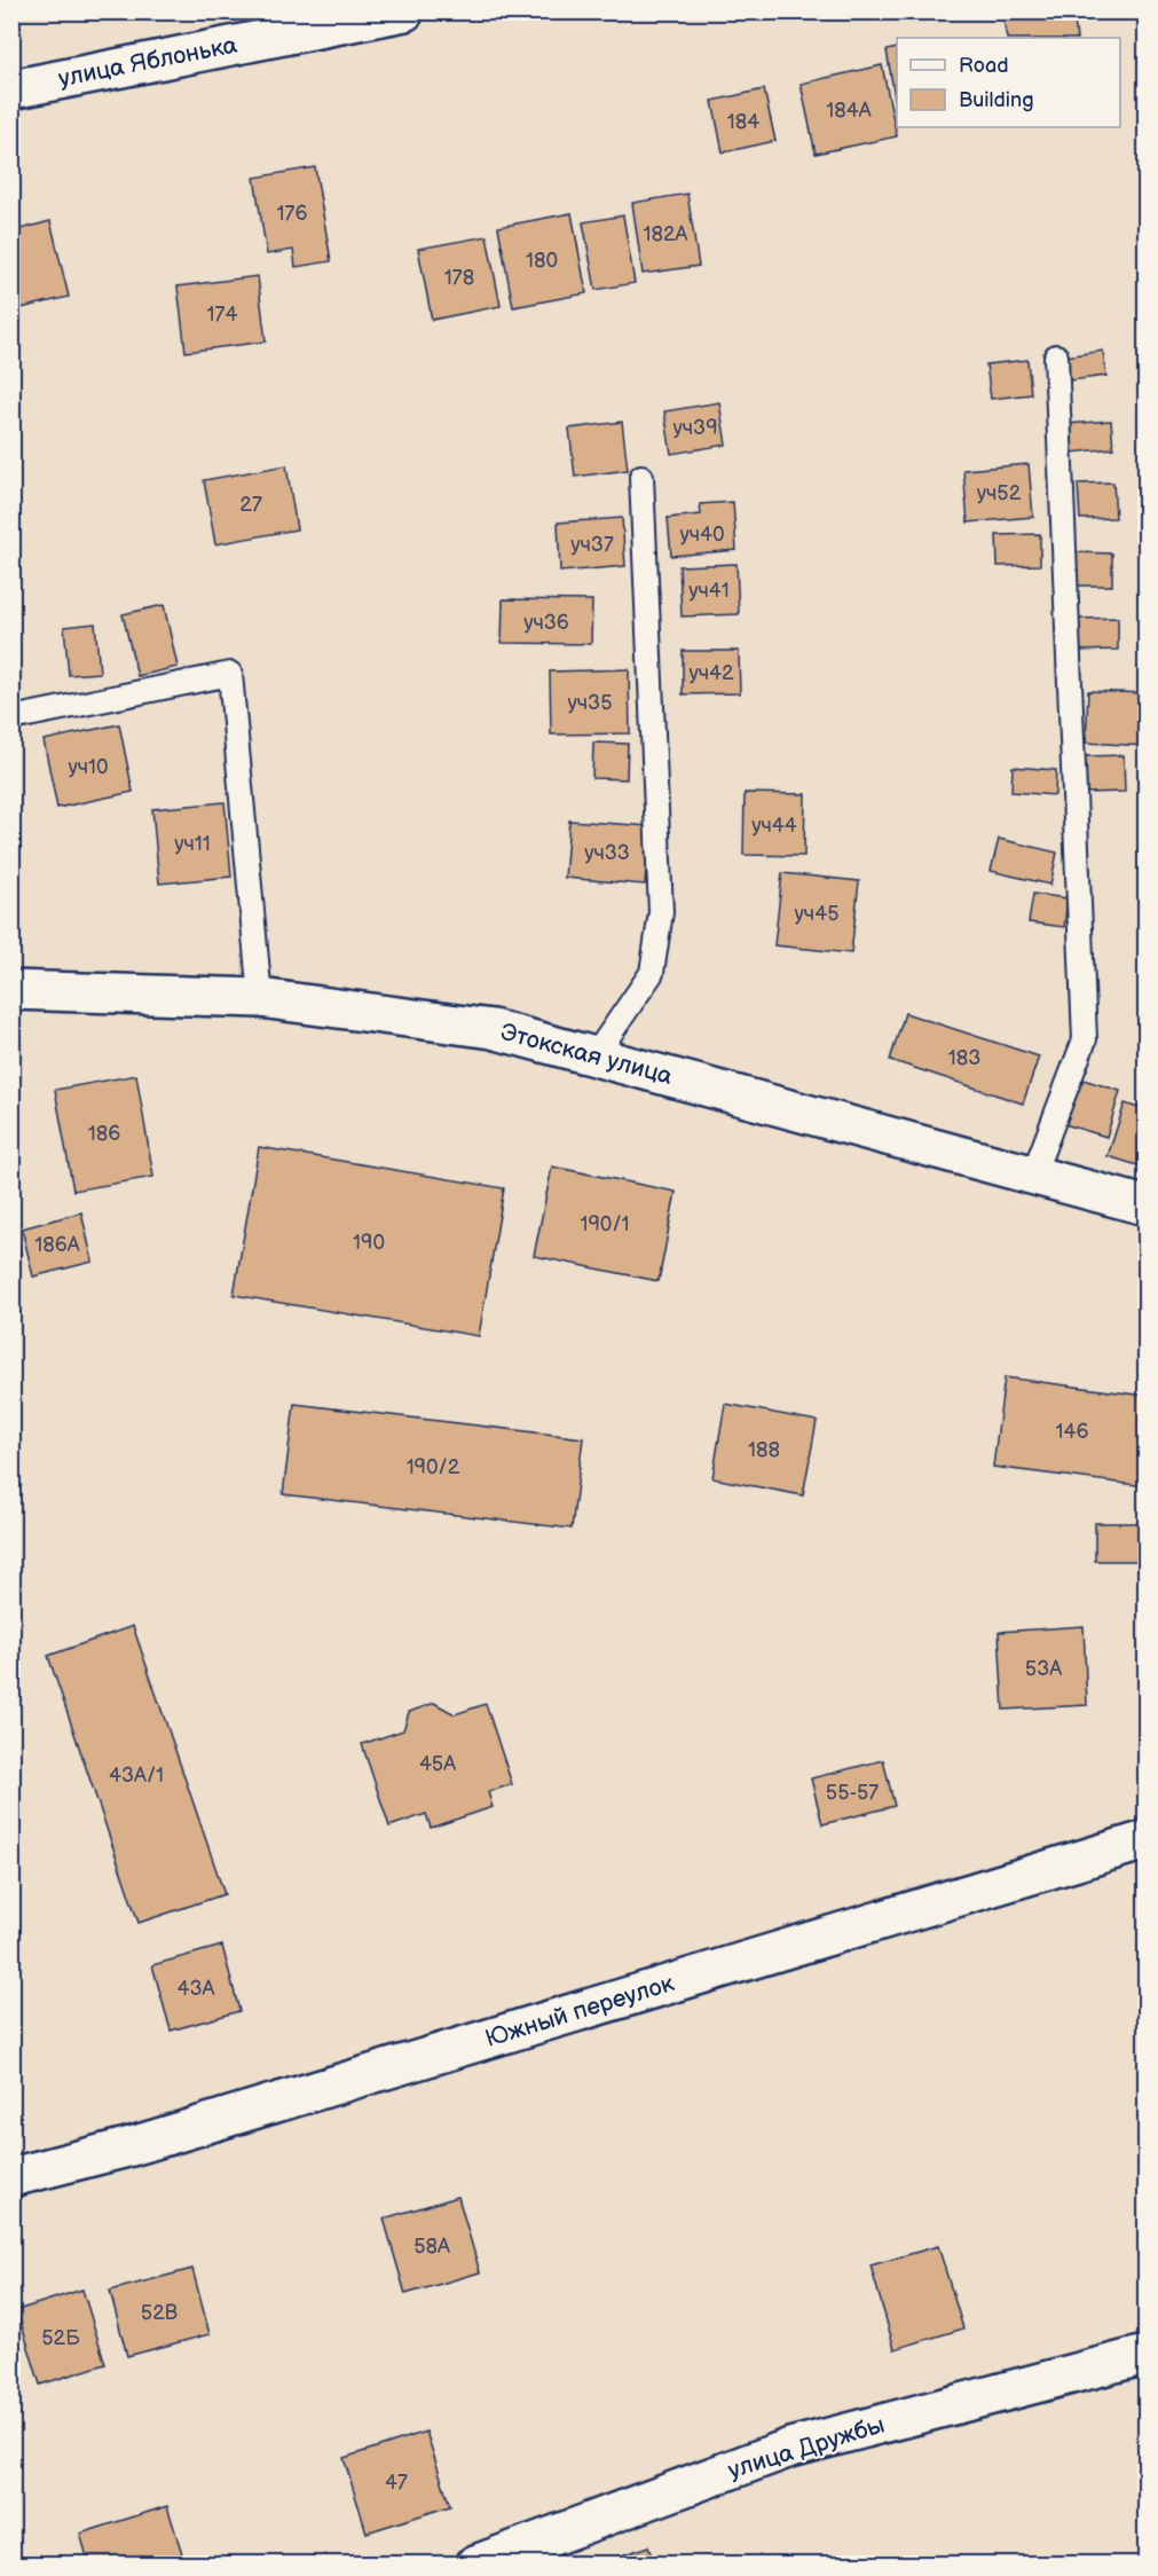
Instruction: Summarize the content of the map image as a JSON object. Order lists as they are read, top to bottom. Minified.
{"streets":{"street":["улица Яблонька","Этокская улица","Южный переулок","улица Дружбы"]},"house_numbers":["184А","184","176","182А","180","178","174","уч39","уч52","27","уч40","уч37","уч41","уч36","уч42","уч35","уч10","уч44","уч11","уч33","уч45","183","186","190/1","190","186А","146","188","190/2","53А","45А","43А/1","55-57","43А","58А","52В","52Б","47"],"legend":["Road","Building"]}
